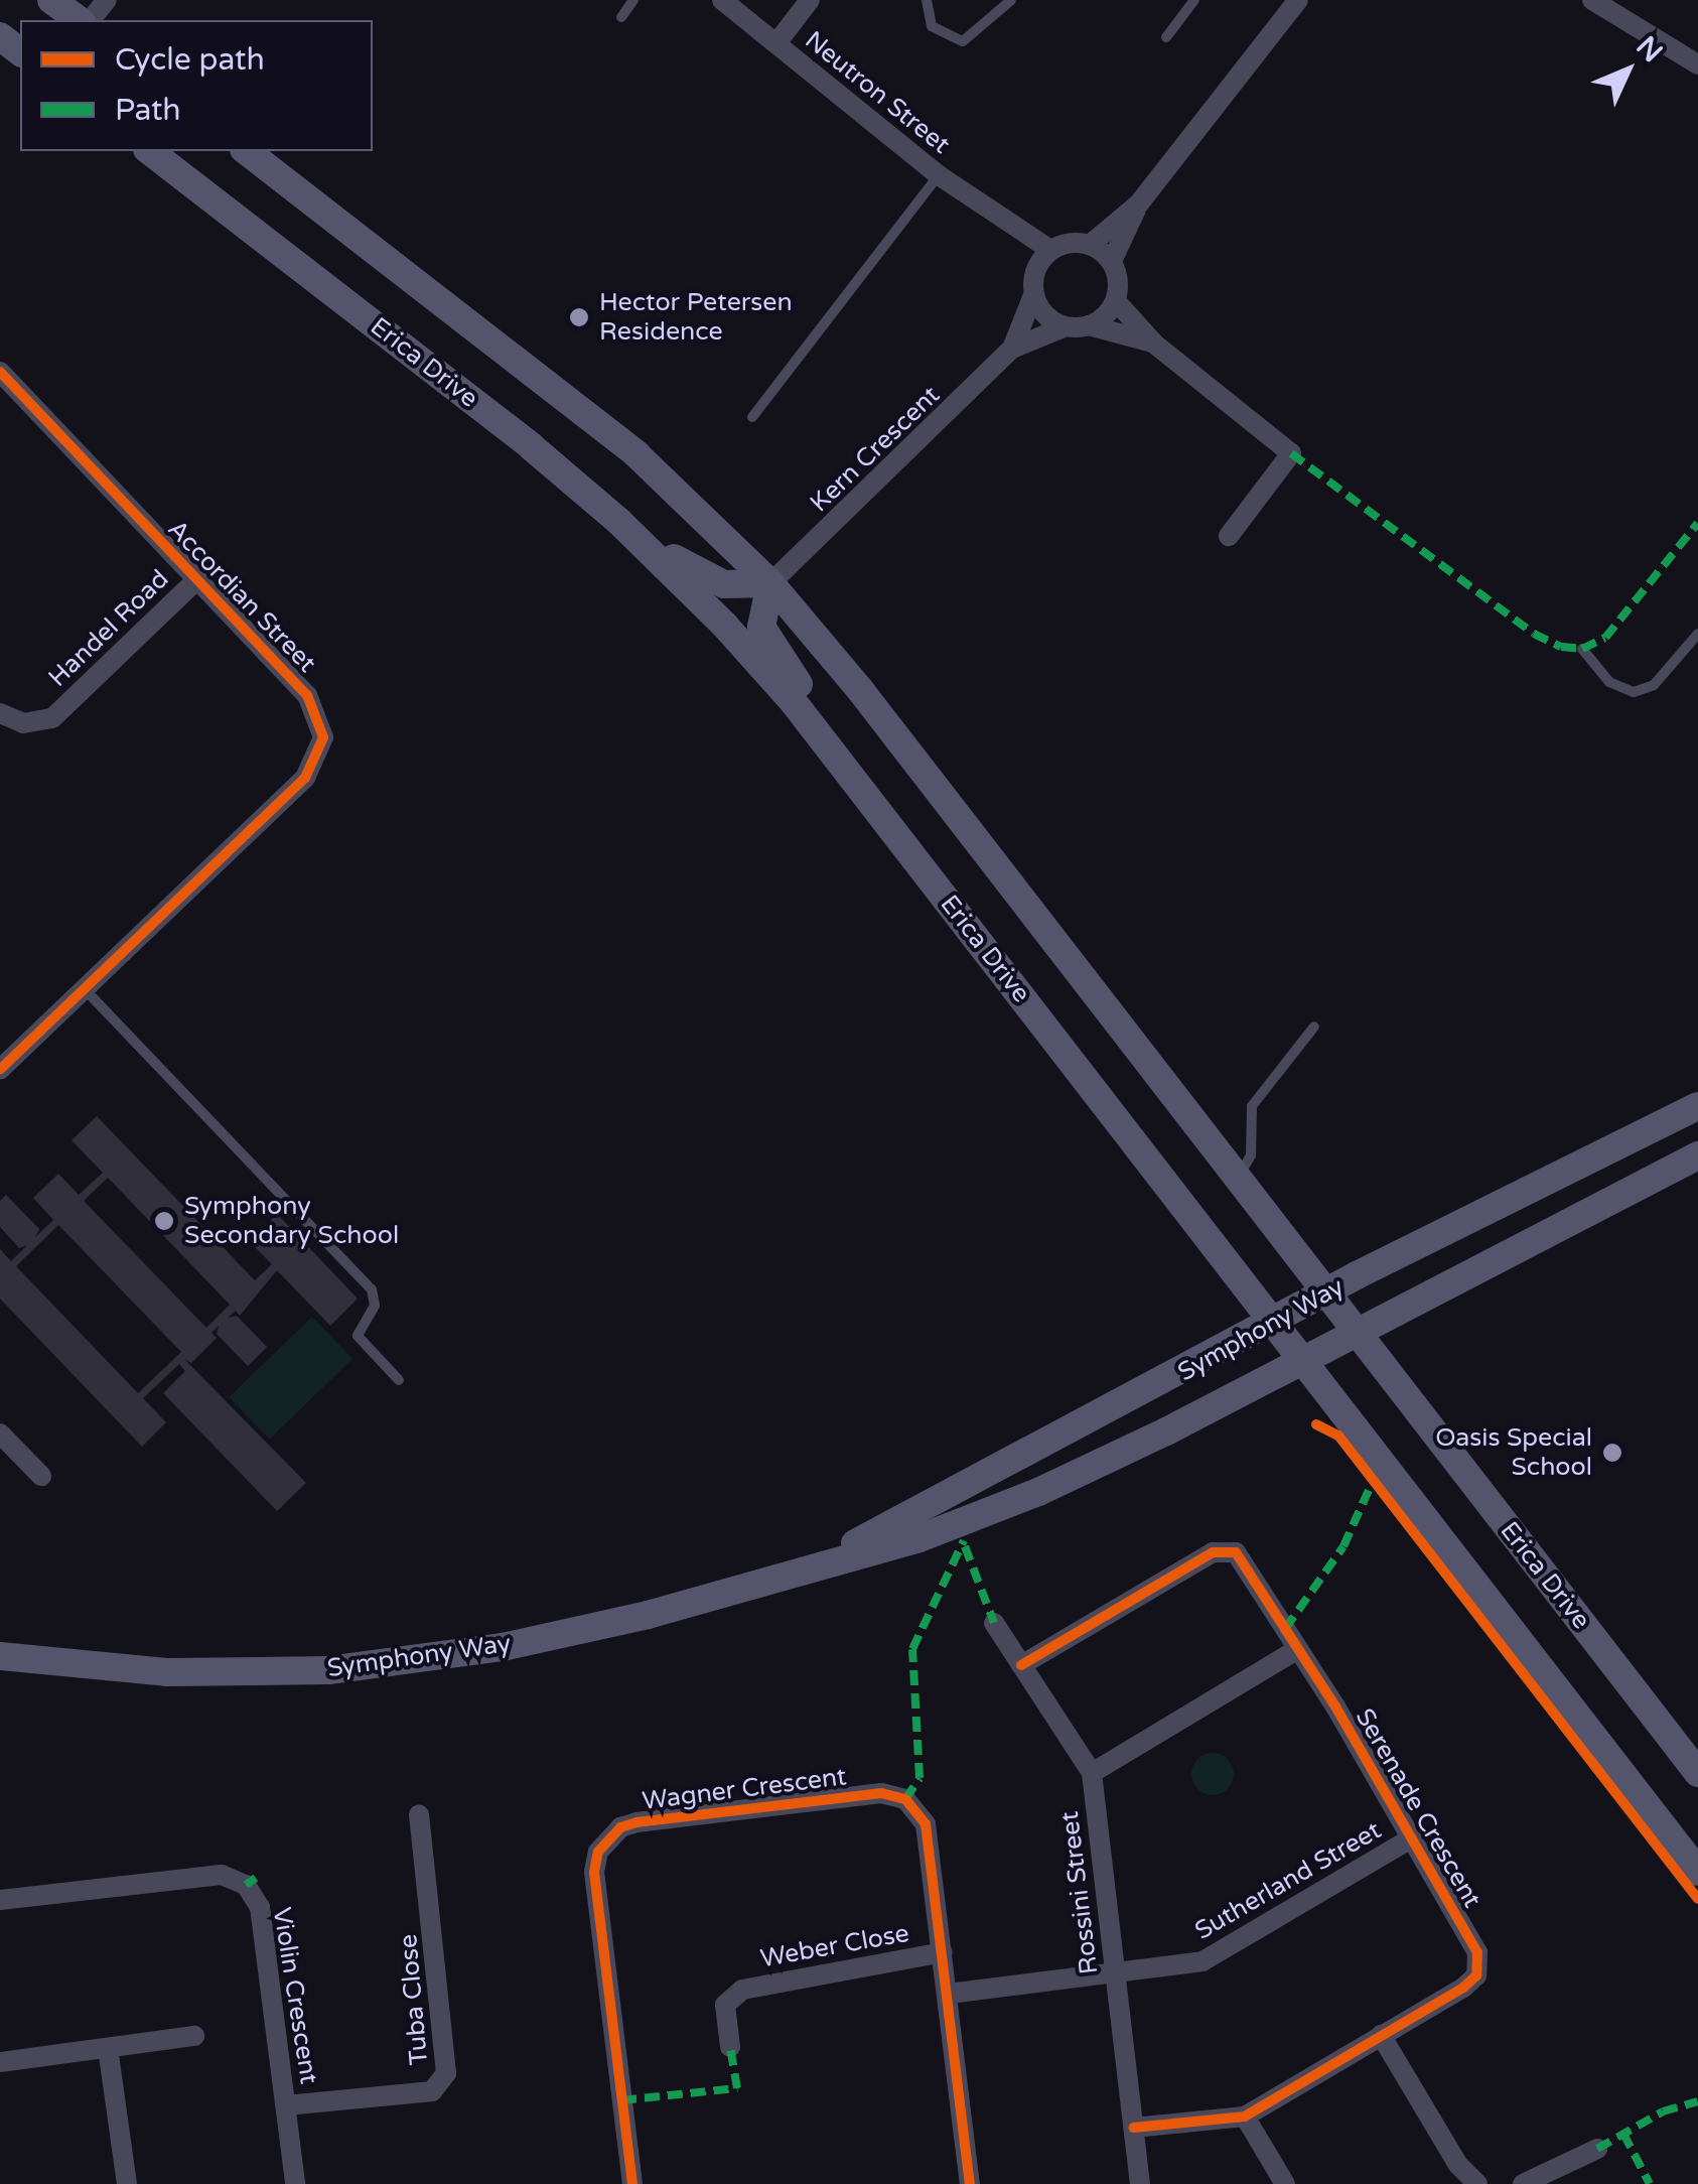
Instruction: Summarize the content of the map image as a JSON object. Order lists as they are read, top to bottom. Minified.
{"streets":{"main road":["Erica Drive","Symphony Way"],"street":["Neutron Street","Kern Crescent","Accordian Street","Handel Road","Wagner Crescent","Serenade Crescent","Sutherland Street","Rossini Street","Weber Close","Violin Crescent","Tuba Close"]},"crossings":[["Neutron Street","Kern Crescent"],["Erica Drive","Kern Crescent"],["Erica Drive","Symphony Way"],["Accordian Street","Handel Road"],["Wagner Crescent","Sutherland Street"],["Wagner Crescent","Weber Close"],["Serenade Crescent","Sutherland Street"],["Serenade Crescent","Rossini Street"],["Sutherland Street","Rossini Street"],["Violin Crescent","Tuba Close"]],"places":["Hector Petersen Residence","Symphony Secondary School","Oasis Special School"],"legend":["Cycle path","Path"],"north":"top right"}
